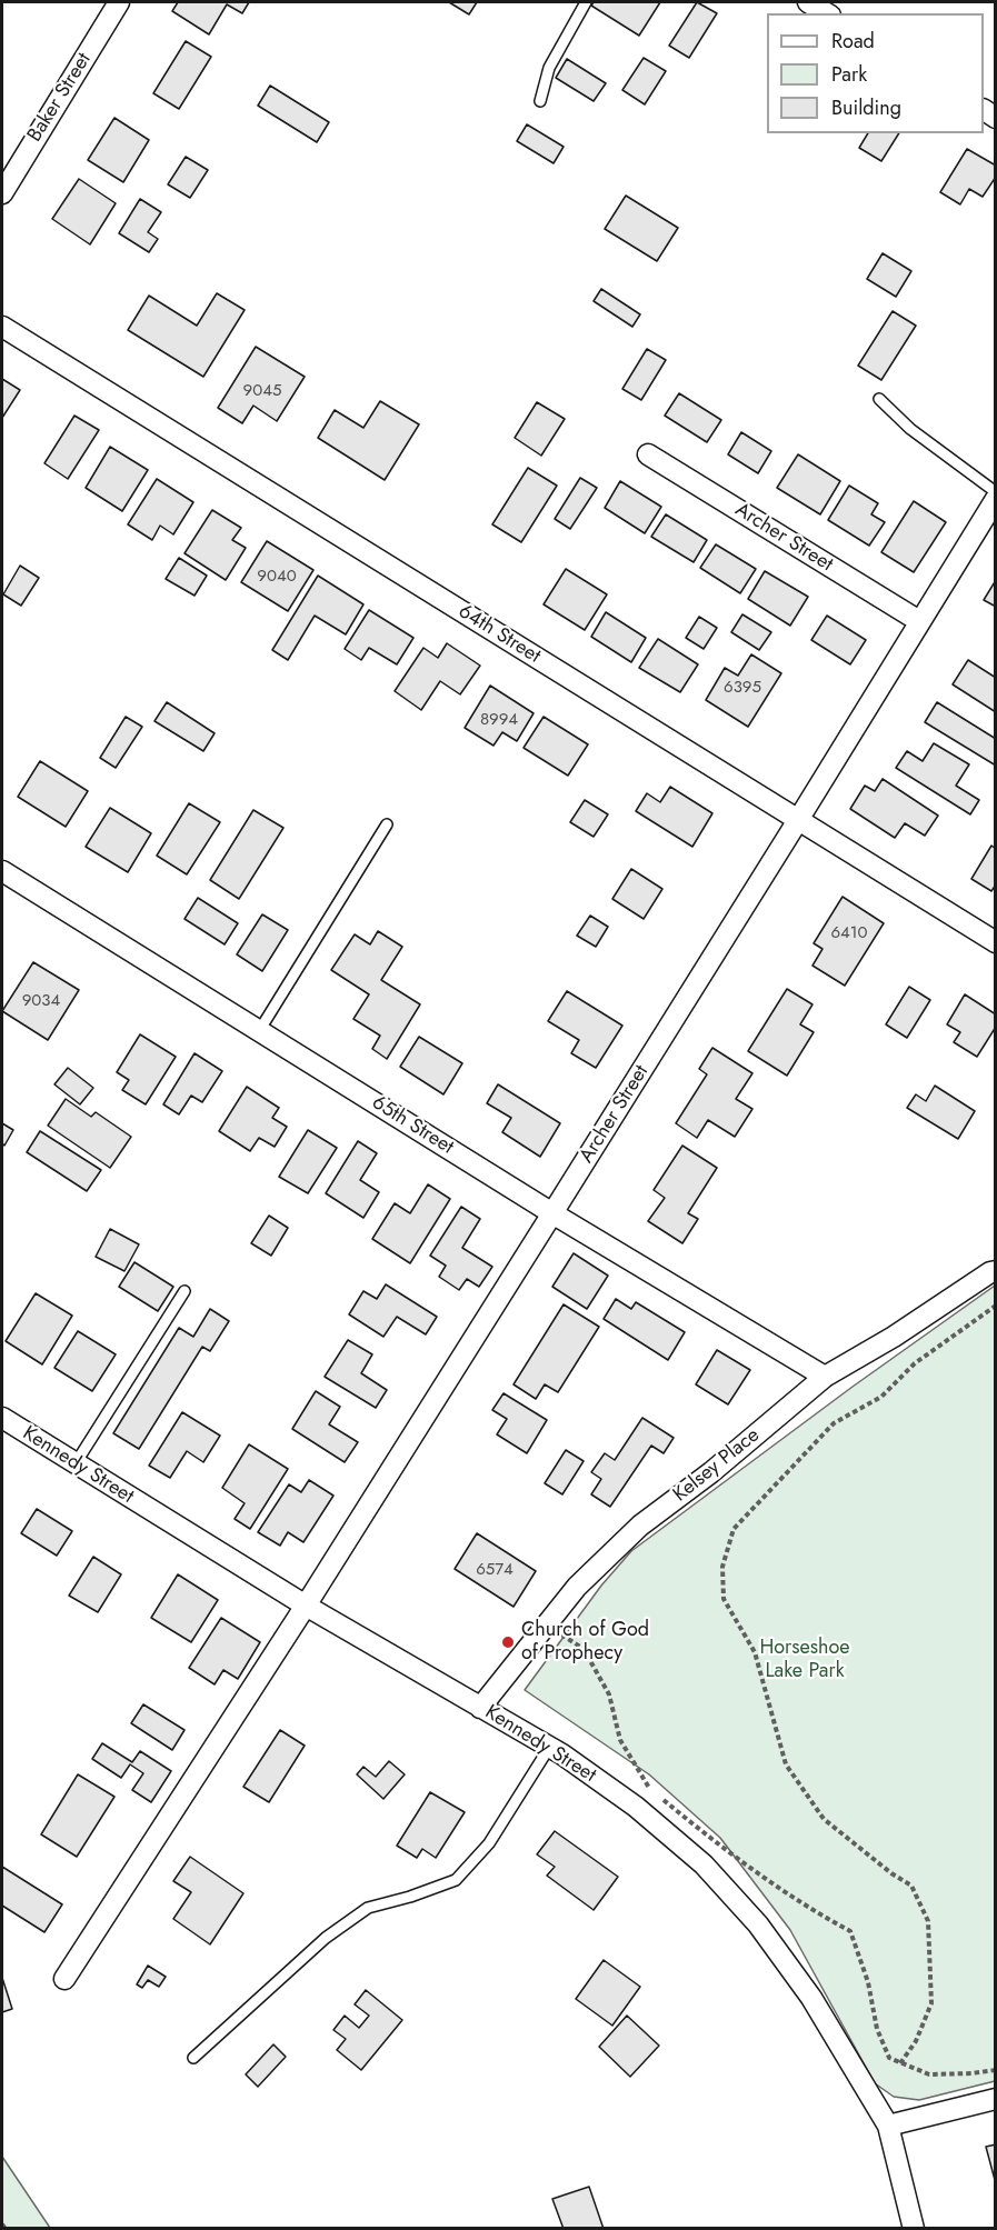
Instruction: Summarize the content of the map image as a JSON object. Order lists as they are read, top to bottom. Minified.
{"streets":{"street":["Baker Street","Archer Street","64th Street","65th Street","Kennedy Street","Kelsey Place"]},"crossings":[["Archer Street","64th Street"],["Archer Street","65th Street"],["Archer Street","Kennedy Street"],["65th Street","Kelsey Place"],["Kennedy Street","Kelsey Place"]],"parks":["Horseshoe Lake Park"],"places":["Church of God of Prophecy"],"house_numbers":["9045","9040","6395","8994","6410","9034","6574"],"legend":["Road","Park","Building"]}
